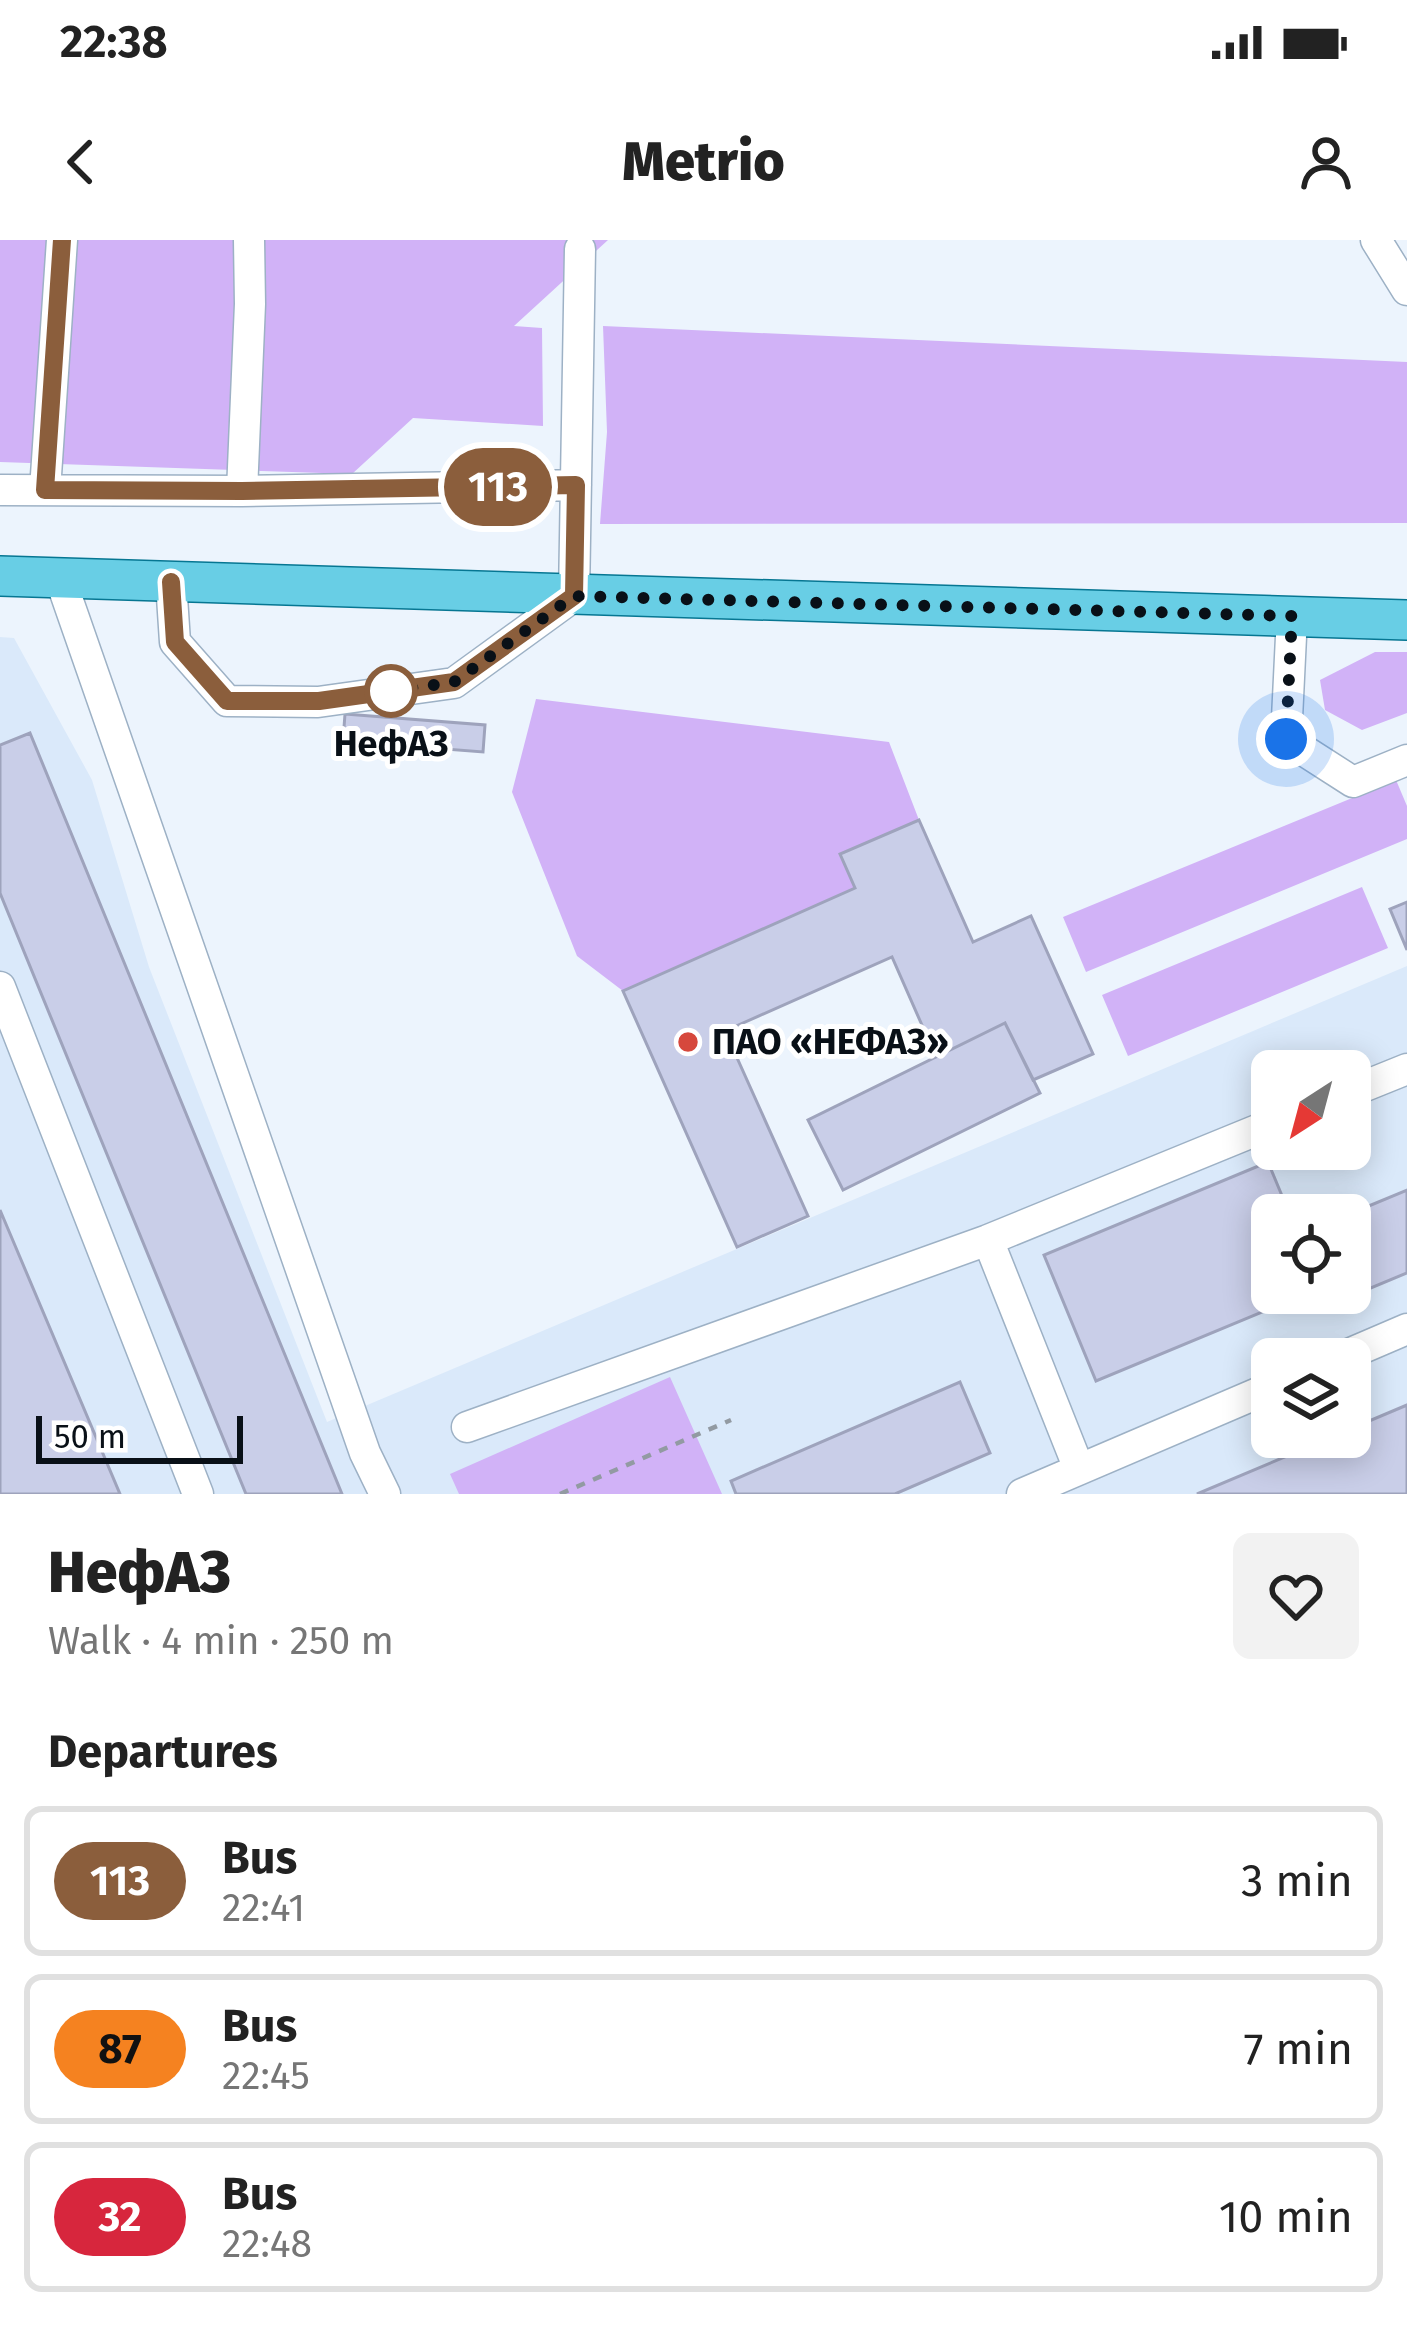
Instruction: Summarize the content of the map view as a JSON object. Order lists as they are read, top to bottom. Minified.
{"places":["НефАЗ","ПАО «НЕФАЗ»"],"lines":["bus line 113"],"scale_bar":"50 m","north":"bottom left","page":{"status":"22:38","header":"Metrio","on_map":"113","scale":"50 m","heading":[["НефАЗ","Walk · 4 min · 250 m"],"Departures"],"list":[{"mark":"113","name":"Bus","note":"22:41","value":"3 min"},{"mark":"87","name":"Bus","note":"22:45","value":"7 min"},{"mark":"32","name":"Bus","note":"22:48","value":"10 min"}]}}
